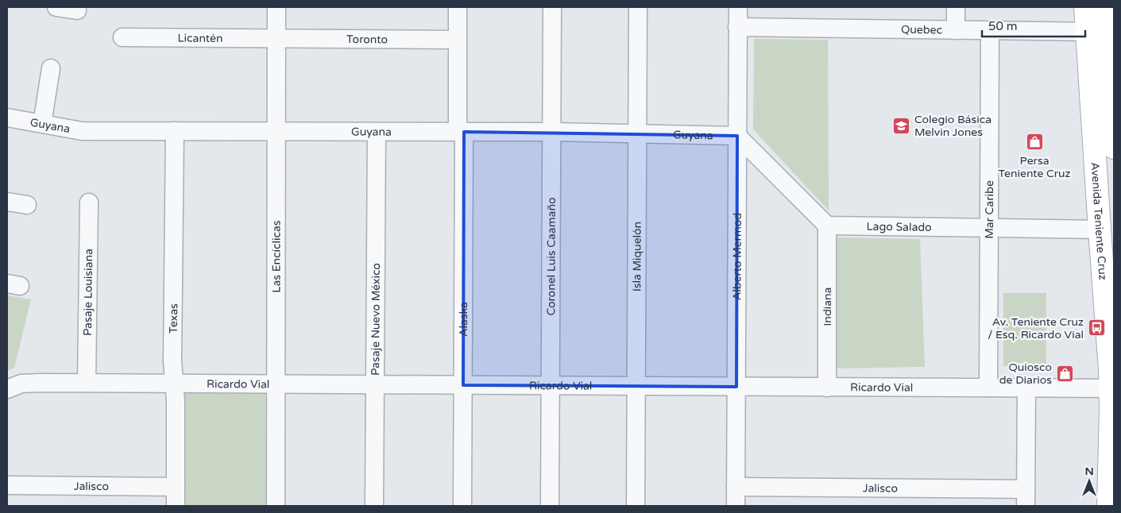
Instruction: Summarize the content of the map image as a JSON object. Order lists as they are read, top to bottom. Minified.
{"streets":{"main road":["Avenida Teniente Cruz"],"street":["Quebec","Licantén","Toronto","Guyana","Mar Caribe","Lago Salado","Las Encíclicas","Coronel Luis Caamaño","Isla Miquelón","Alberto Mermod","Pasaje Louisiana","Indiana","Texas","Pasaje Nuevo México","Alaska","Ricardo Vial","Jalisco"]},"crossings":[["Quebec","Mar Caribe"],["Quebec","Avenida Teniente Cruz"],["Quebec","Alberto Mermod"],["Licantén","Toronto"],["Licantén","Las Encíclicas"],["Toronto","Las Encíclicas"],["Toronto","Alaska"],["Guyana","Las Encíclicas"],["Guyana","Coronel Luis Caamaño"],["Guyana","Isla Miquelón"],["Guyana","Alberto Mermod"],["Guyana","Texas"],["Guyana","Pasaje Nuevo México"],["Guyana","Alaska"],["Mar Caribe","Lago Salado"],["Mar Caribe","Ricardo Vial"],["Avenida Teniente Cruz","Lago Salado"],["Avenida Teniente Cruz","Ricardo Vial"],["Lago Salado","Indiana"],["Las Encíclicas","Ricardo Vial"],["Coronel Luis Caamaño","Ricardo Vial"],["Isla Miquelón","Ricardo Vial"],["Alberto Mermod","Ricardo Vial"],["Alberto Mermod","Jalisco"],["Pasaje Louisiana","Ricardo Vial"],["Indiana","Ricardo Vial"],["Texas","Ricardo Vial"],["Texas","Jalisco"],["Pasaje Nuevo México","Ricardo Vial"],["Alaska","Ricardo Vial"]],"places":{"school or university":["Colegio Básica Melvin Jones"],"shop":["Persa Teniente Cruz","Quiosco de Diarios"],"bus stop":["Av. Teniente Cruz / Esq. Ricardo Vial"]},"scale_bar":"50 m","north":"top"}
